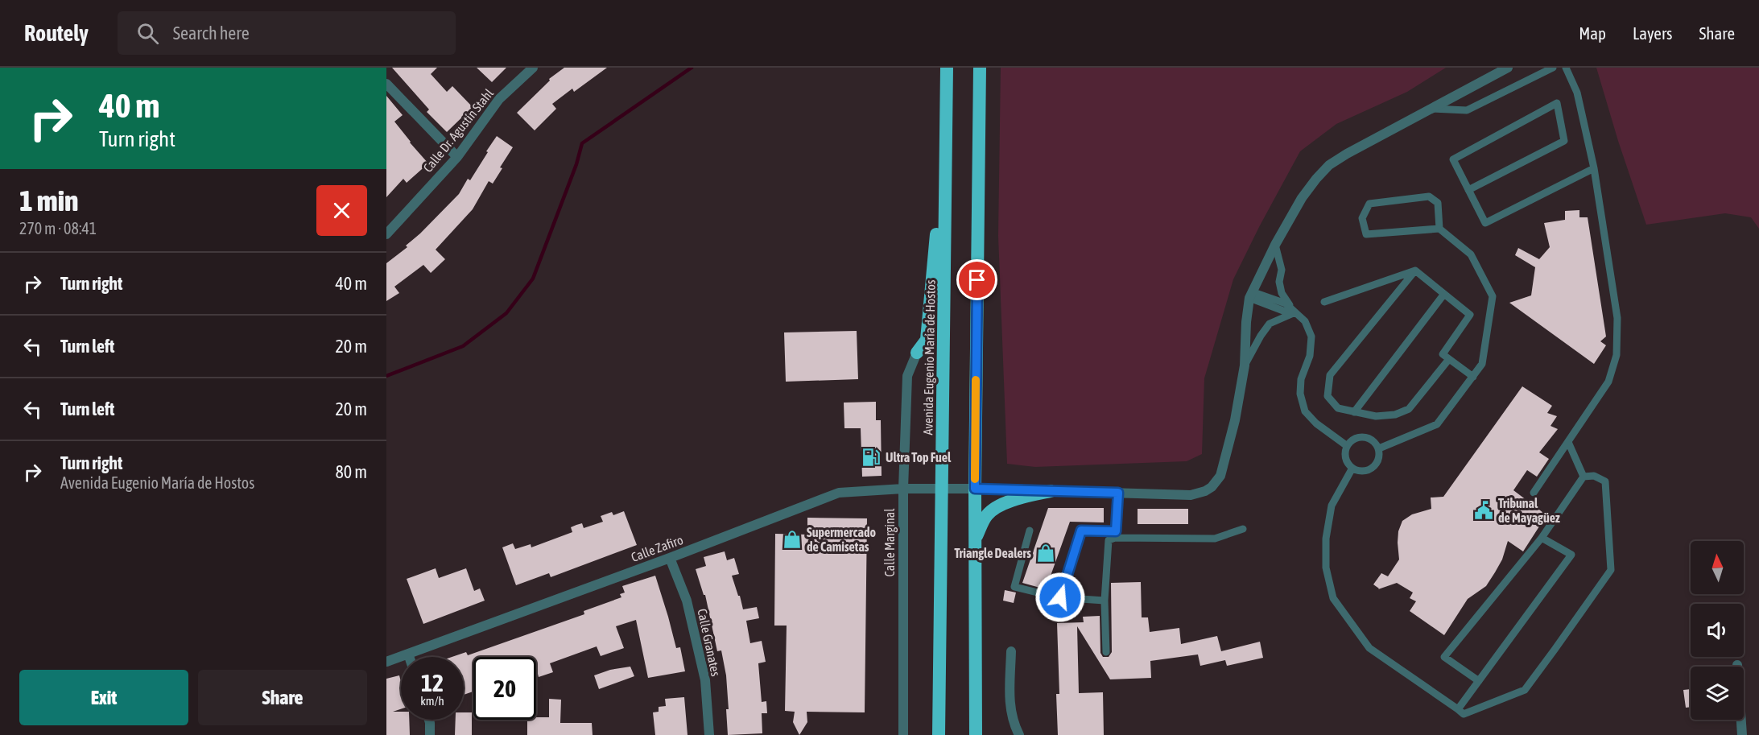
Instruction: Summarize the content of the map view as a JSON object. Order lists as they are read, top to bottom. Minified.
{"streets":{"highway":["Avenida Eugenio María de Hostos"],"street":["Calle Dr. Agustín Stahl","Calle Marginal","Calle Zafiro","Calle Granates"]},"crossings":[["Avenida Eugenio María de Hostos","Calle Zafiro"],["Calle Marginal","Calle Zafiro"],["Calle Zafiro","Calle Granates"]],"places":{"fuel station":["Ultra Top Fuel"],"public building":["Tribunal de Mayagüez"],"shop":["Supermercado de Camisetas","Triangle Dealers"]},"north":"top","page":{"header":"Routely","search":"Search here","nav":["Map","Layers","Share"],"turn":["40 m","Turn right"],"heading":["1 min","270 m · 08:41"],"list":[{"name":"Turn right","value":"40 m"},{"name":"Turn left","value":"20 m"},{"name":"Turn left","value":"20 m"},{"name":"Turn right","note":"Avenida Eugenio María de Hostos","value":"80 m"}],"speed":"12 km/h","limit":"20","buttons":["Exit","Share"]}}
